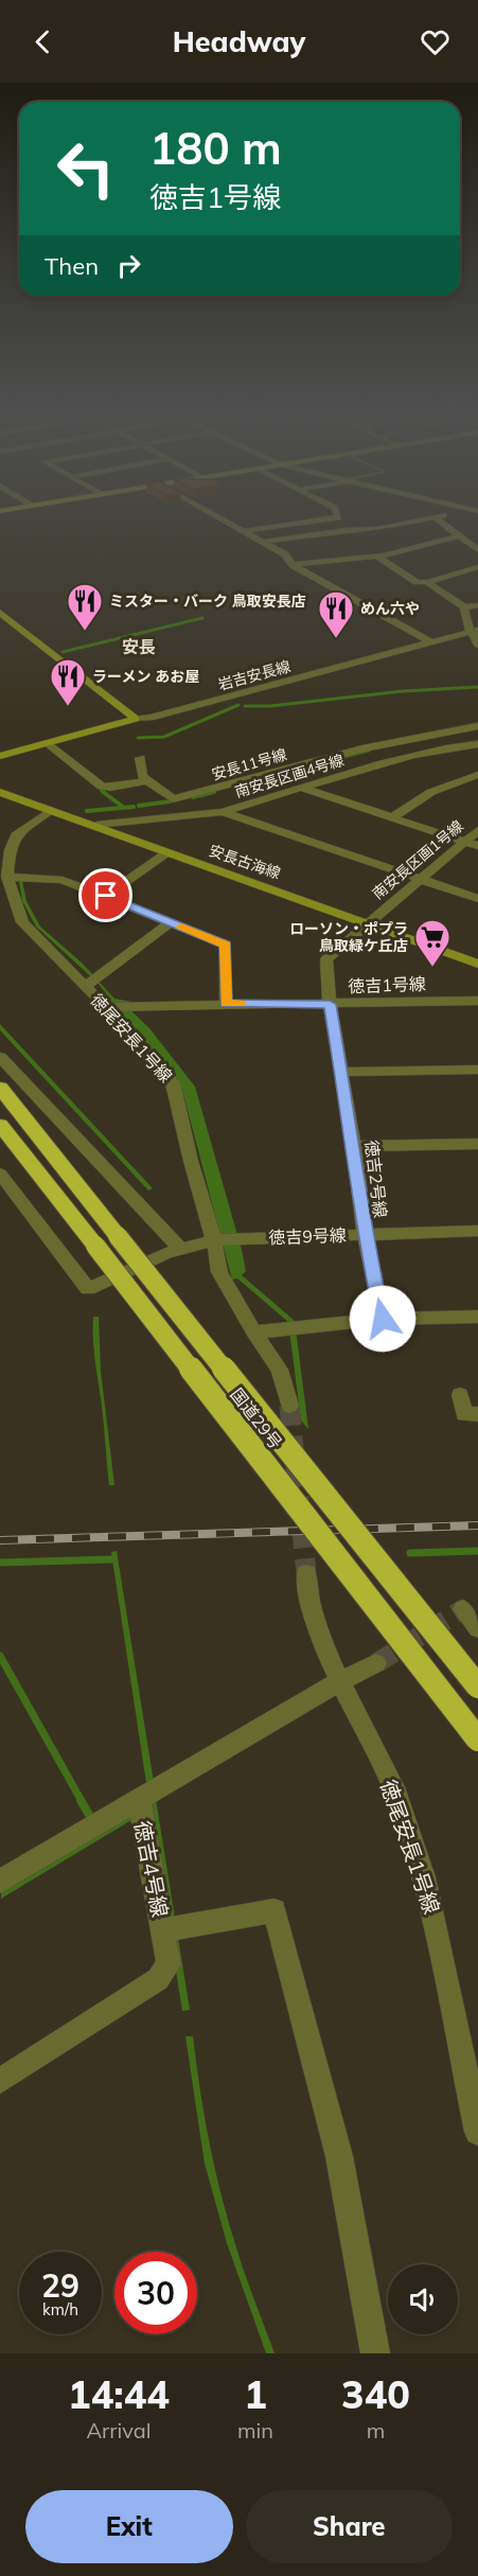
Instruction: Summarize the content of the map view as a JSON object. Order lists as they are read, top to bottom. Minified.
{"streets":{"highway":["国道29号"],"street":["岩吉安長線","安長11号線","南安長区画4号線","南安長区画1号線","安長古海線","徳吉1号線","徳尾安長1号線","徳吉2号線","徳吉9号線","徳吉4号線"]},"crossings":[["南安長区画4号線","南安長区画1号線"],["南安長区画1号線","安長古海線"],["南安長区画1号線","徳吉1号線"],["南安長区画1号線","徳吉2号線"],["安長古海線","徳尾安長1号線"],["徳吉1号線","徳尾安長1号線"],["徳吉1号線","徳吉2号線"],["徳尾安長1号線","徳吉9号線"],["徳尾安長1号線","徳吉4号線"],["徳吉2号線","徳吉9号線"]],"districts":["安長"],"places":{"restaurant":["ミスター・バーク 鳥取安長店","めん六や","ラーメン あお屋"],"supermarket":["ローソン・ポプラ 鳥取緑ケ丘店"]},"page":{"header":"Headway","turn":["180 m","徳吉1号線"],"then":"Then","speed":"29 km/h","limit":"30","eta":["14:44","Arrival","1","min","340","m"],"buttons":["Exit","Share"]}}
